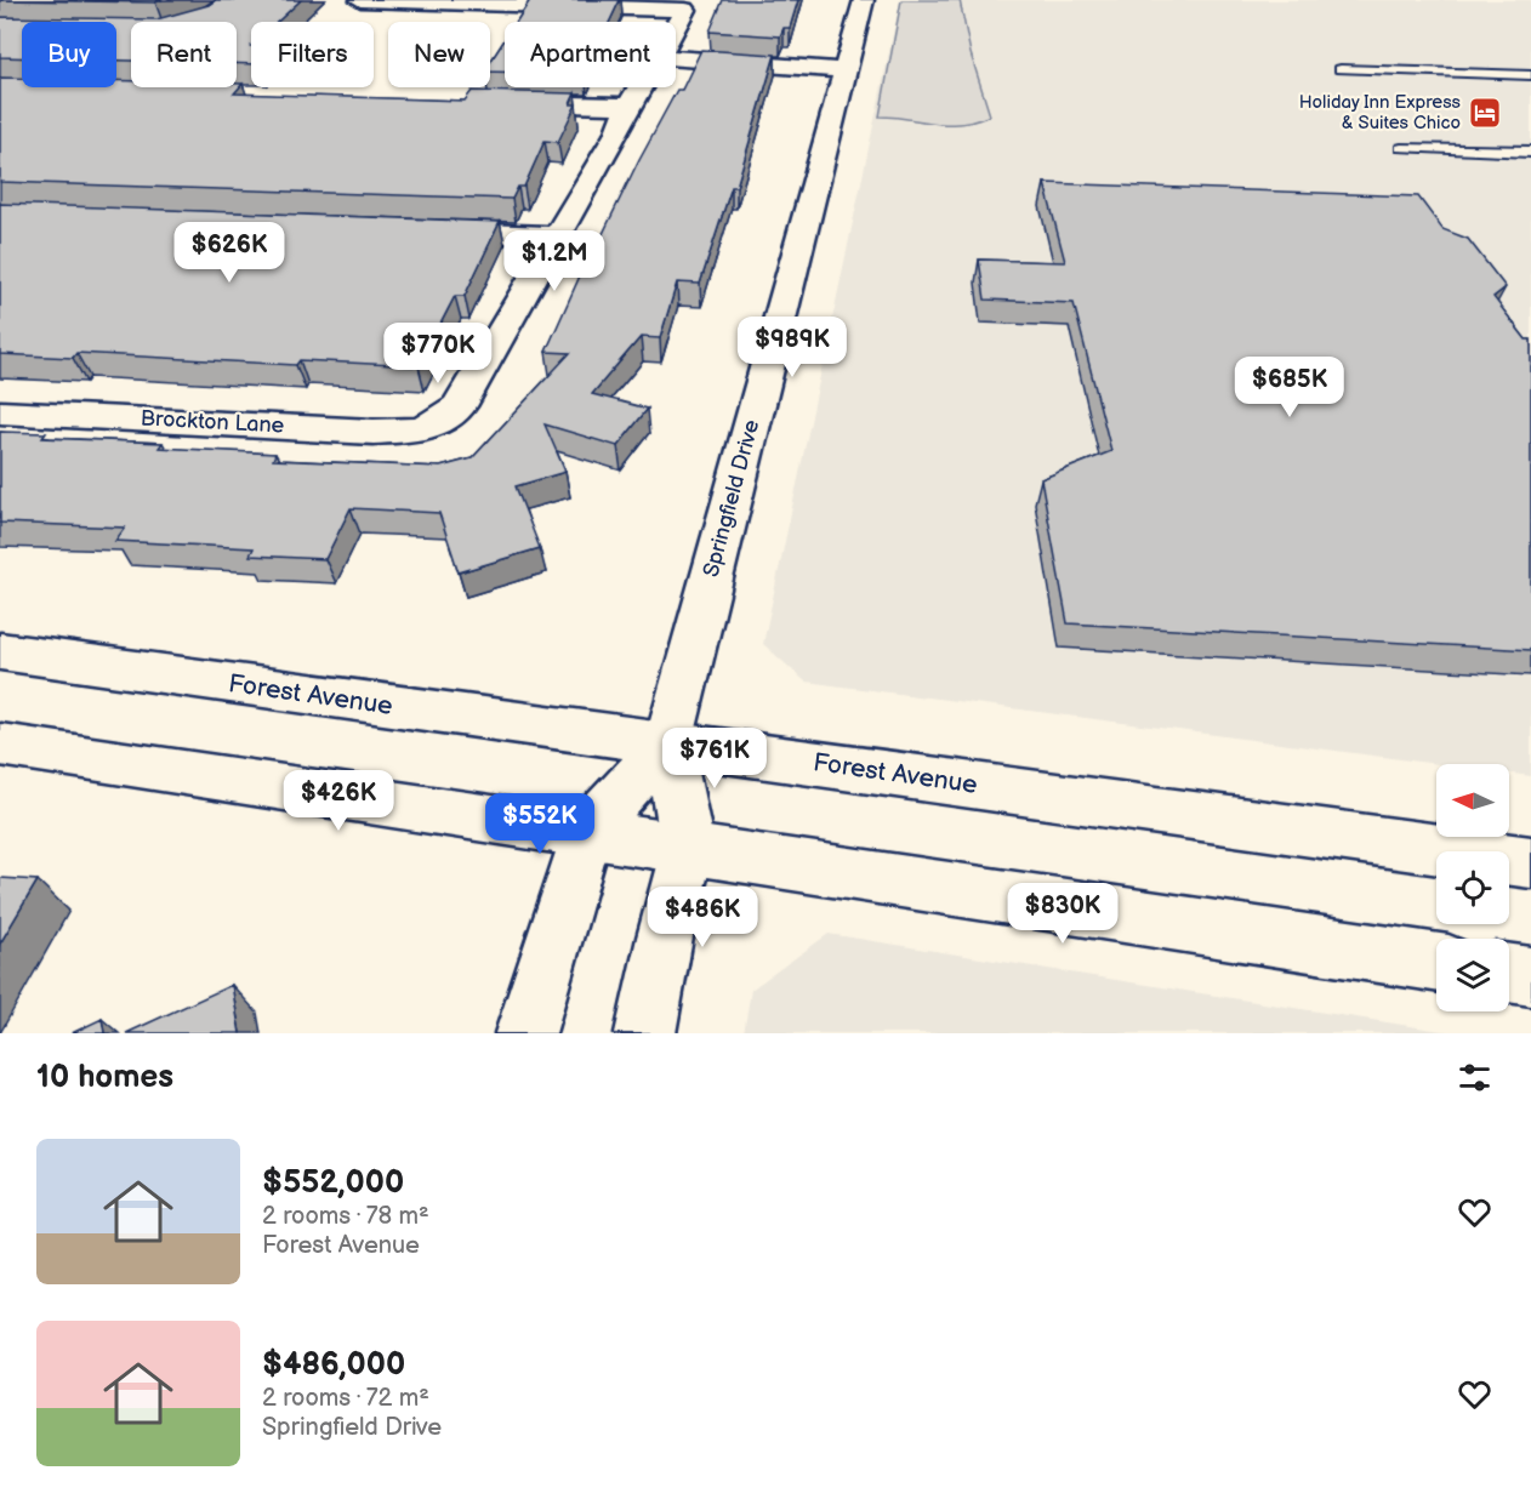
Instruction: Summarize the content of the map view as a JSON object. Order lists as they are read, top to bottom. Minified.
{"streets":{"street":["Brockton Lane","Springfield Drive","Forest Avenue"]},"crossings":[["Springfield Drive","Forest Avenue"]],"places":{"hotel":["Holiday Inn Express & Suites Chico"]},"north":"left","page":{"chip":["Buy","Rent","Filters","New","Apartment"],"price":["$626K","$1.2M","$989K","$770K","$685K","$761K","$426K","$552K","$830K","$486K"],"heading":"10 homes","list":[{"name":"$552,000","note":"2 rooms · 78 m² · Forest Avenue"},{"name":"$486,000","note":"2 rooms · 72 m² · Springfield Drive"}]}}
